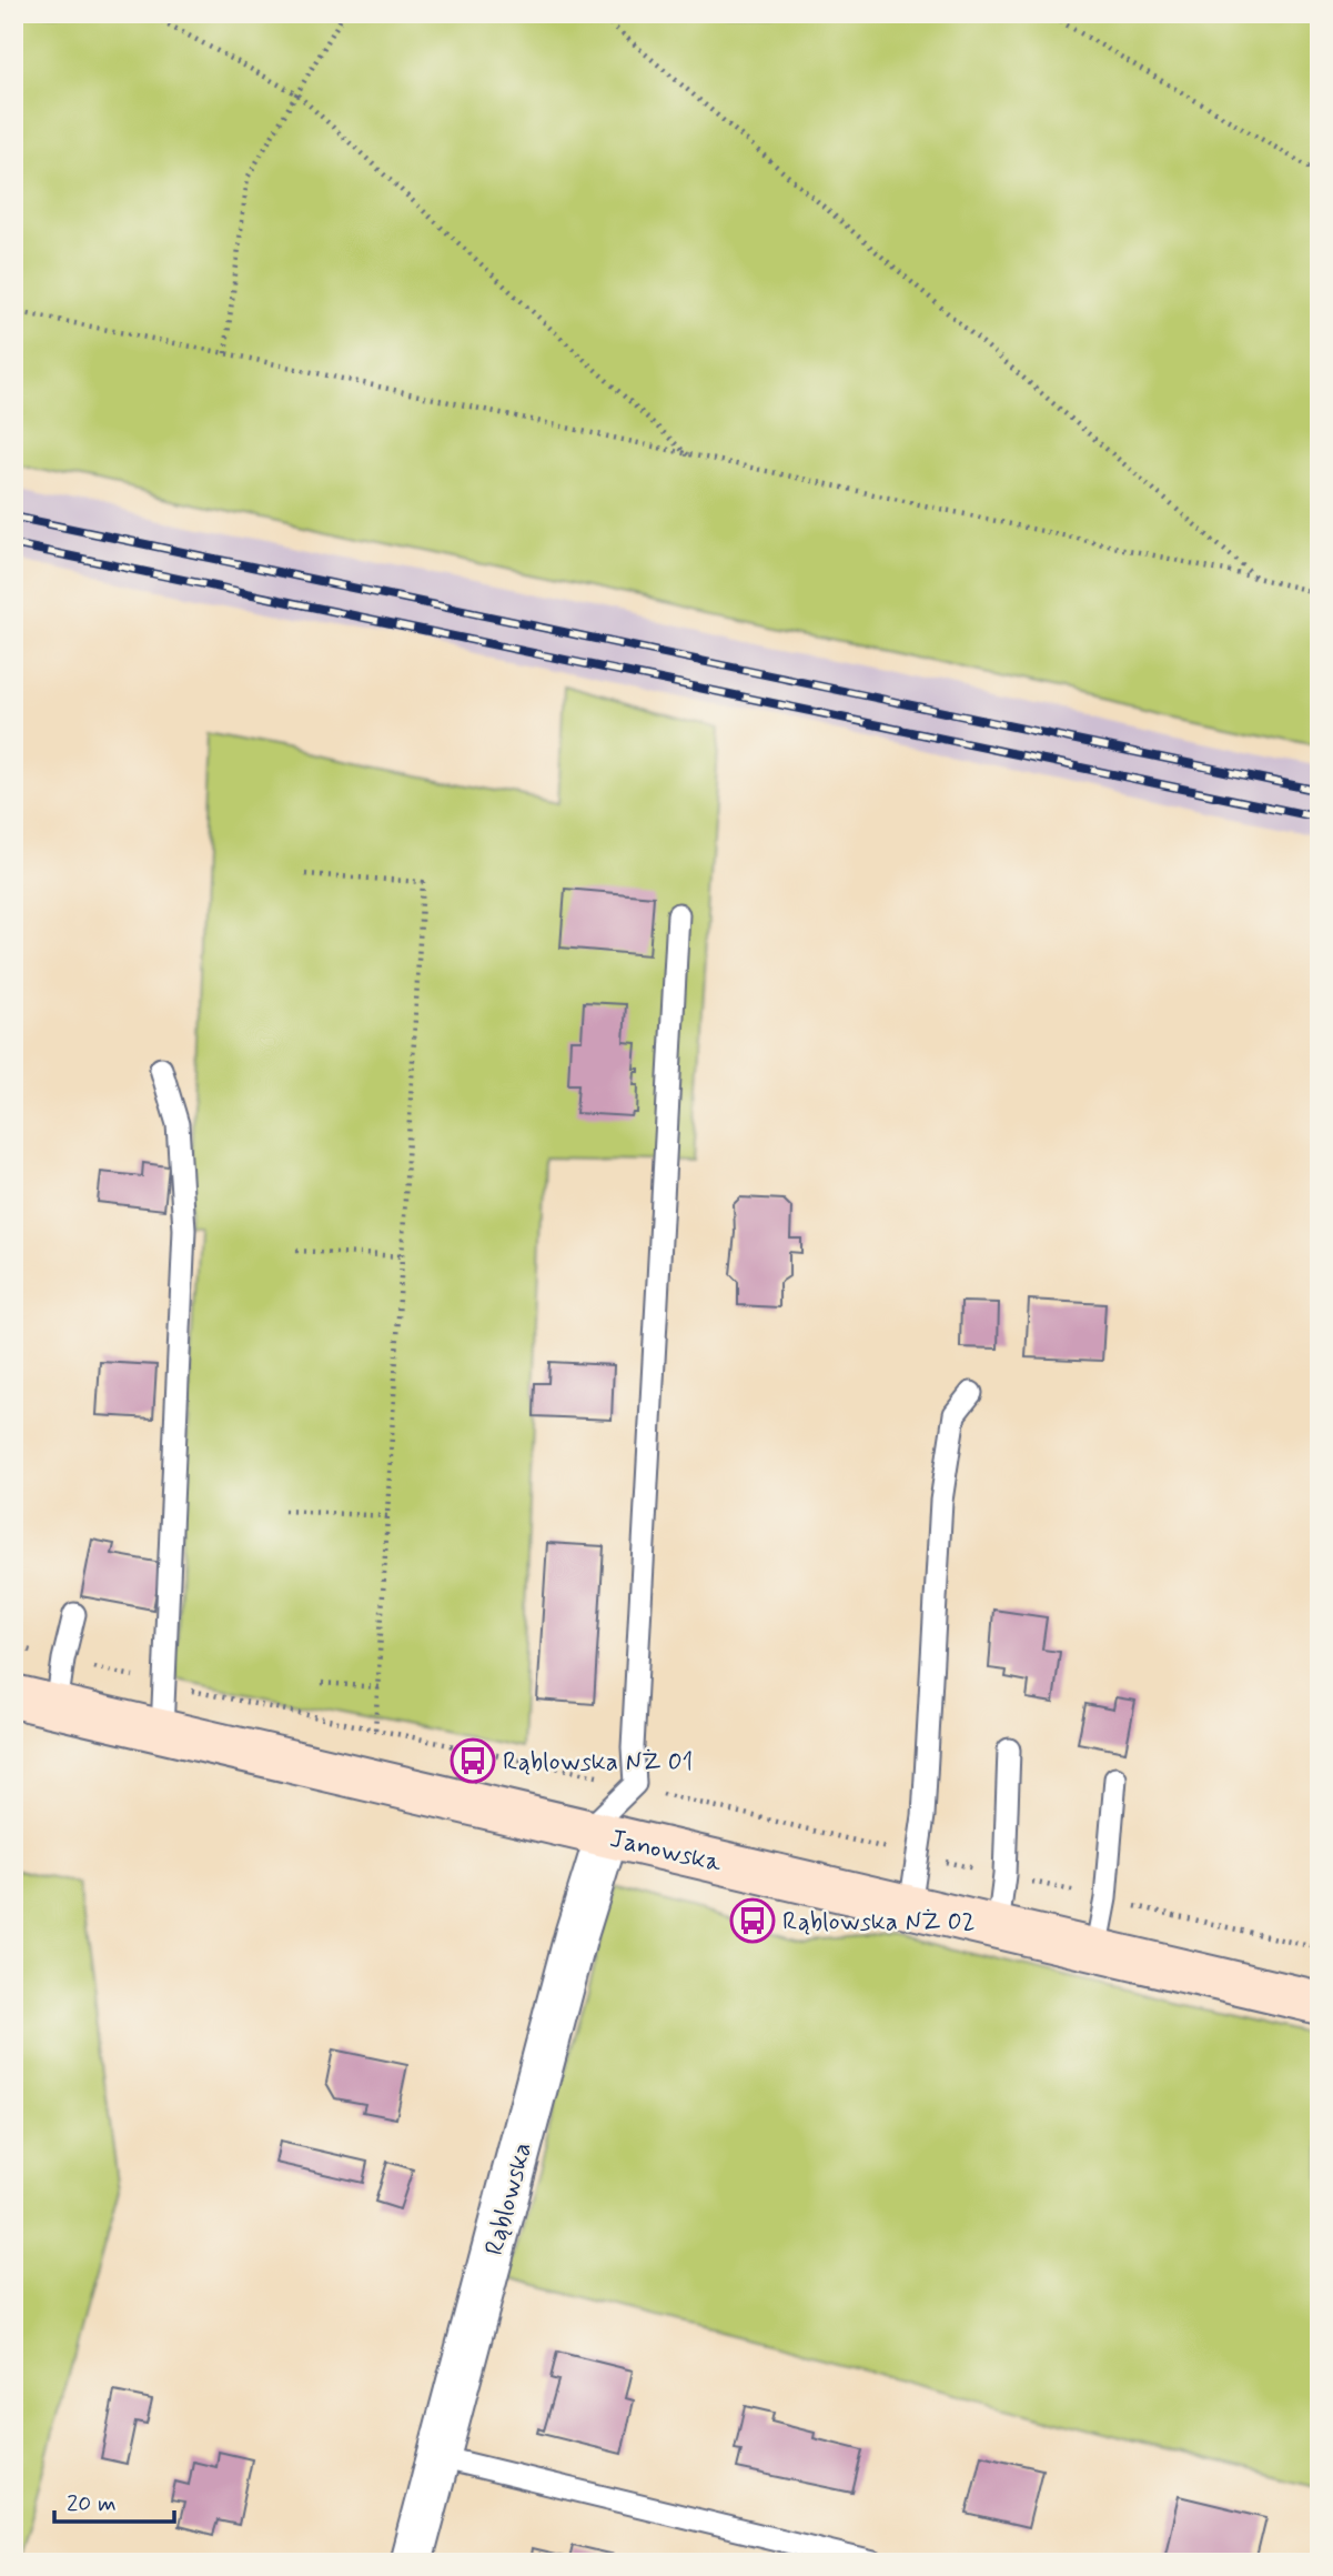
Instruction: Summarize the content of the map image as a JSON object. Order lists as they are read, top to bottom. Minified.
{"streets":{"street":["Janowska","Rąblowska"]},"crossings":[["Janowska","Rąblowska"]],"places":{"bus stop":["Rąblowska NŻ 01","Rąblowska NŻ 02"]},"scale_bar":"20 m"}
